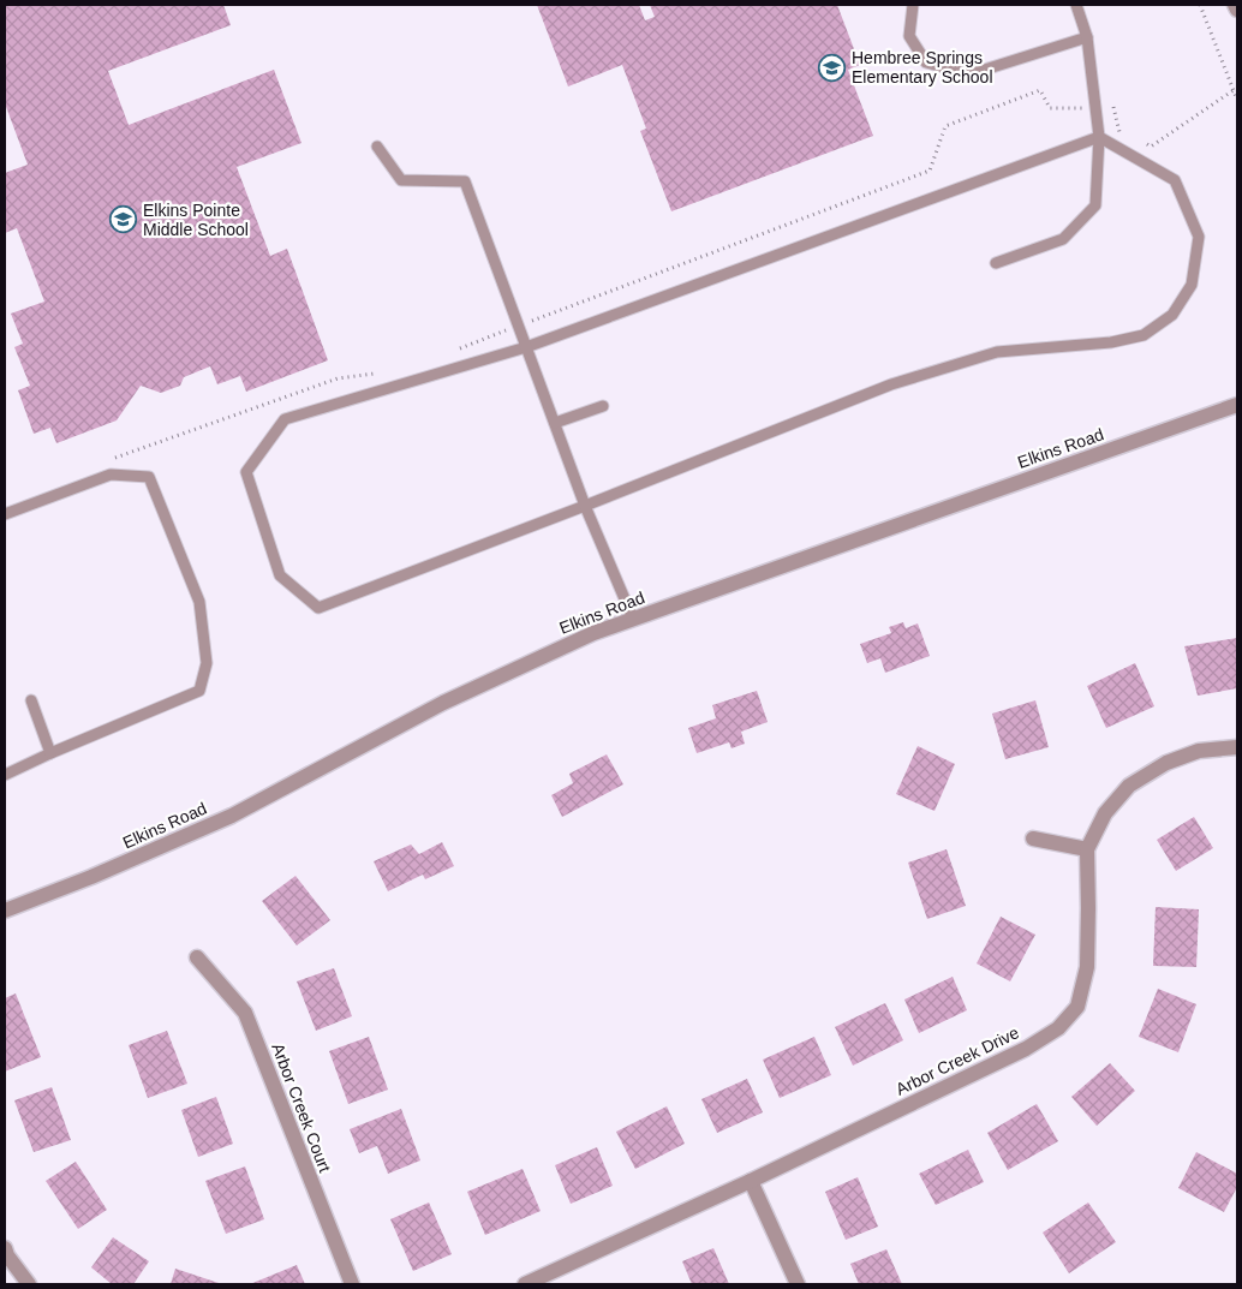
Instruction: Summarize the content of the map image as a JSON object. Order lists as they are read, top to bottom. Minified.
{"streets":{"street":["Elkins Road","Arbor Creek Drive","Arbor Creek Court"]},"places":{"school or university":["Hembree Springs Elementary School","Elkins Pointe Middle School"]}}
